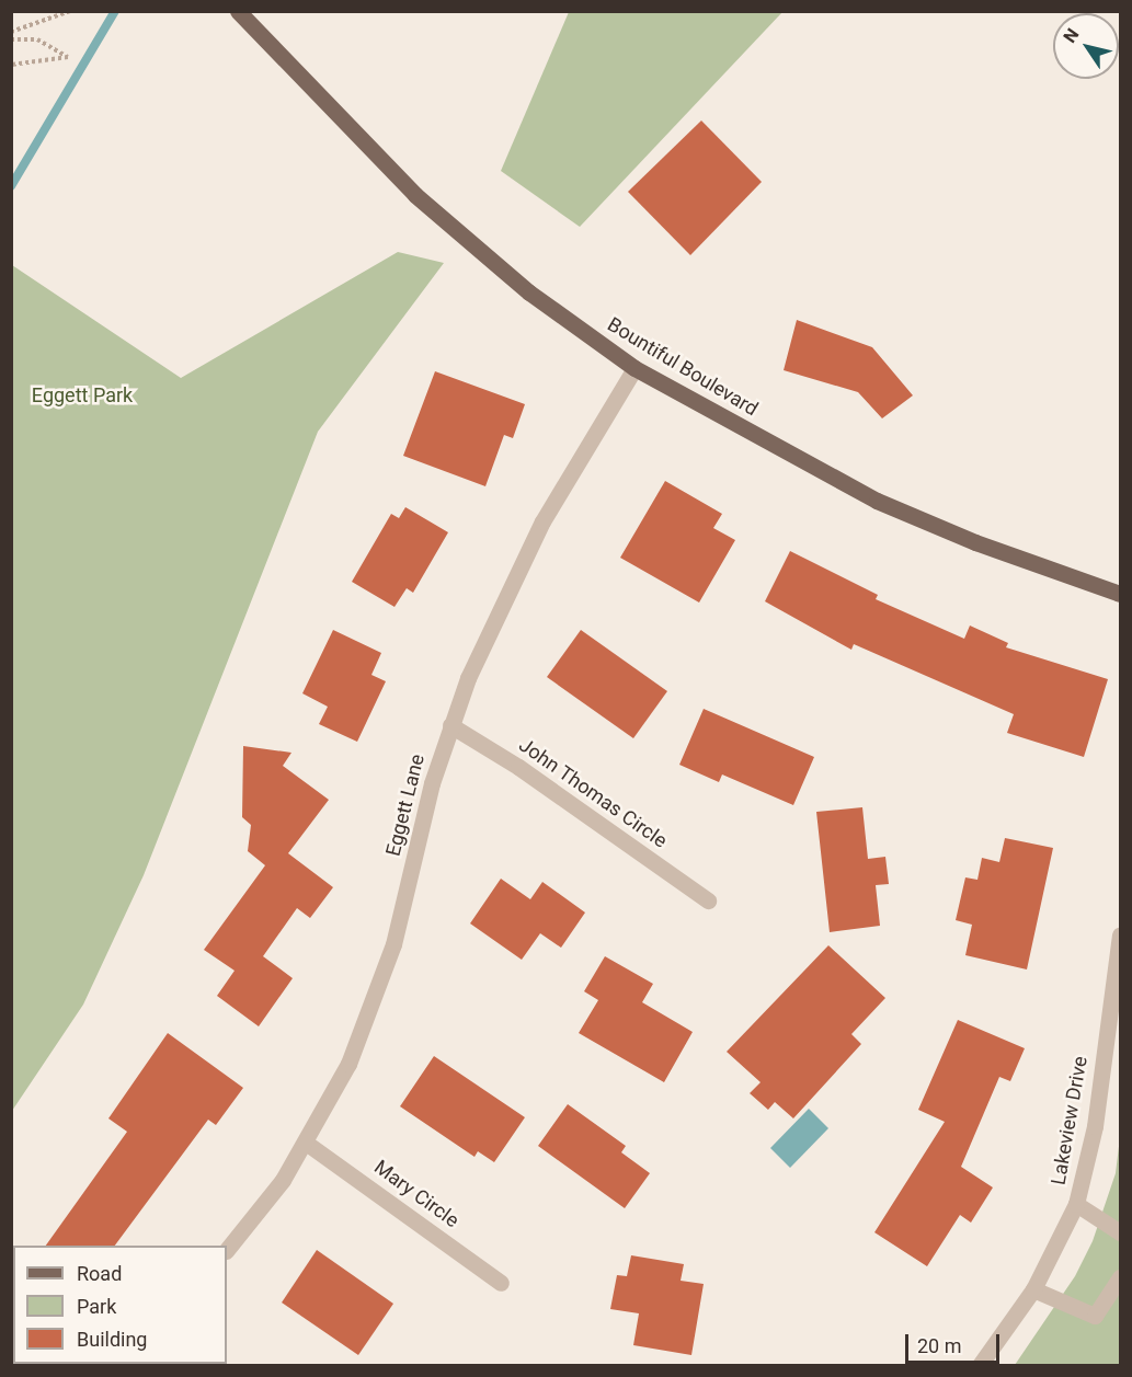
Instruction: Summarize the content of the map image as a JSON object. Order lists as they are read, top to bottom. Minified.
{"streets":{"main road":["Bountiful Boulevard"],"street":["John Thomas Circle","Eggett Lane","Lakeview Drive","Mary Circle"]},"crossings":[["Bountiful Boulevard","Eggett Lane"],["John Thomas Circle","Eggett Lane"],["Eggett Lane","Mary Circle"]],"parks":["Eggett Park"],"legend":["Road","Park","Building"],"scale_bar":"20 m","north":"top left"}
